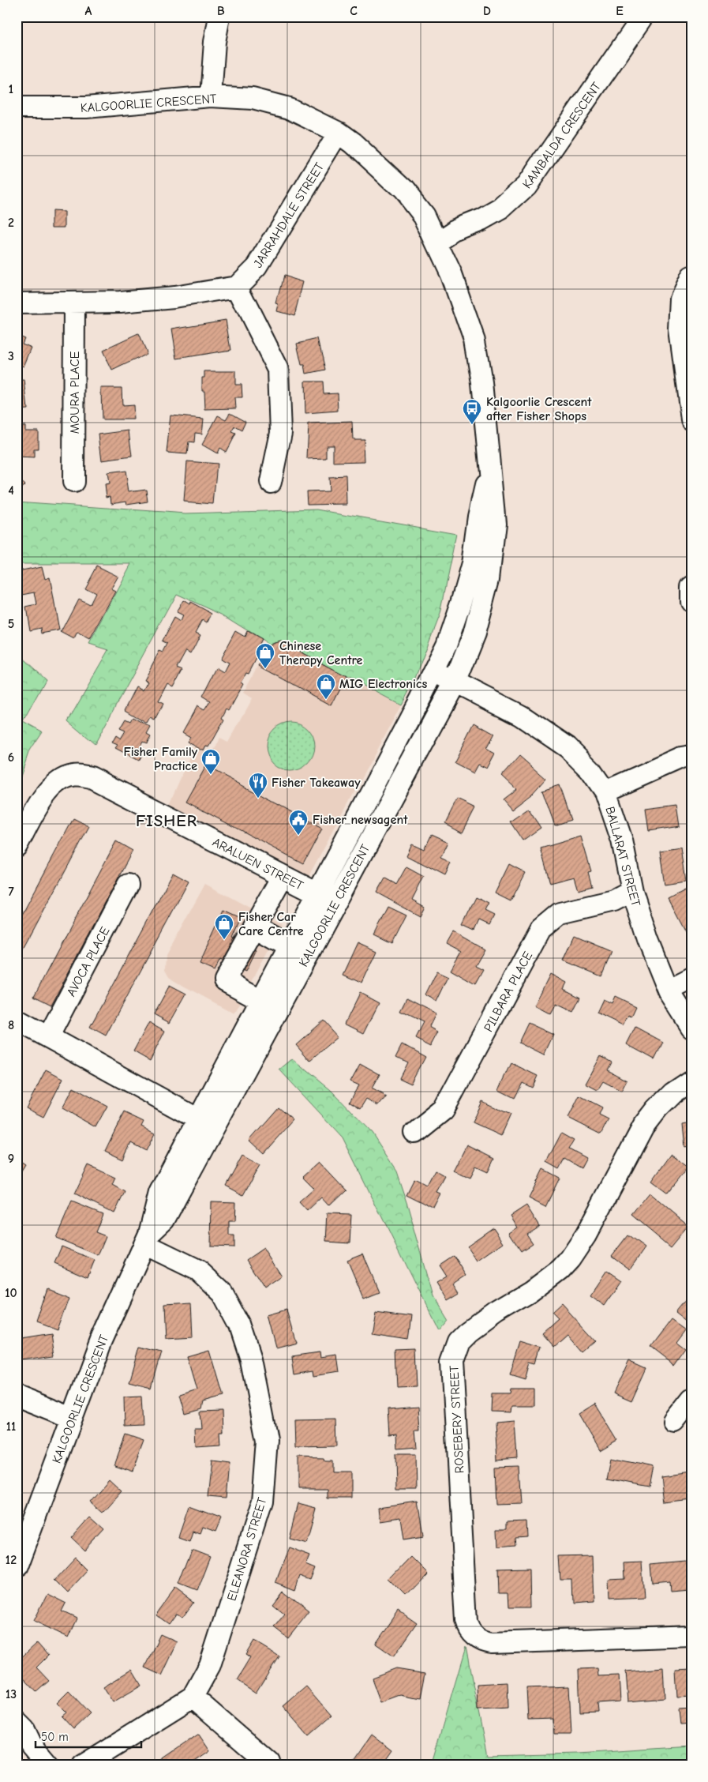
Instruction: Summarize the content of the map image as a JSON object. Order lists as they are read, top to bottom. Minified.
{"streets":{"street":["KALGOORLIE CRESCENT","KAMBALDA CRESCENT","JARRAHDALE STREET","MOURA PLACE","BALLARAT STREET","ARALUEN STREET","AVOCA PLACE","PILBARA PLACE","ROSEBERY STREET","ELEANORA STREET"]},"crossings":[["KALGOORLIE CRESCENT","KAMBALDA CRESCENT"],["KALGOORLIE CRESCENT","JARRAHDALE STREET"],["KALGOORLIE CRESCENT","BALLARAT STREET"],["KALGOORLIE CRESCENT","ARALUEN STREET"],["KALGOORLIE CRESCENT","ELEANORA STREET"],["BALLARAT STREET","PILBARA PLACE"]],"districts":["FISHER"],"places":{"bus stop":["Kalgoorlie Crescent after Fisher Shops"],"shop":["Chinese Therapy Centre","MIG Electronics","Fisher Family Practice","Fisher Car Care Centre"],"restaurant":["Fisher Takeaway"],"public building":["Fisher newsagent"]},"scale_bar":"50 m","grid":{"columns":["A","B","C","D","E"],"rows":["1","2","3","4","5","6","7","8","9","10","11","12","13"]}}
